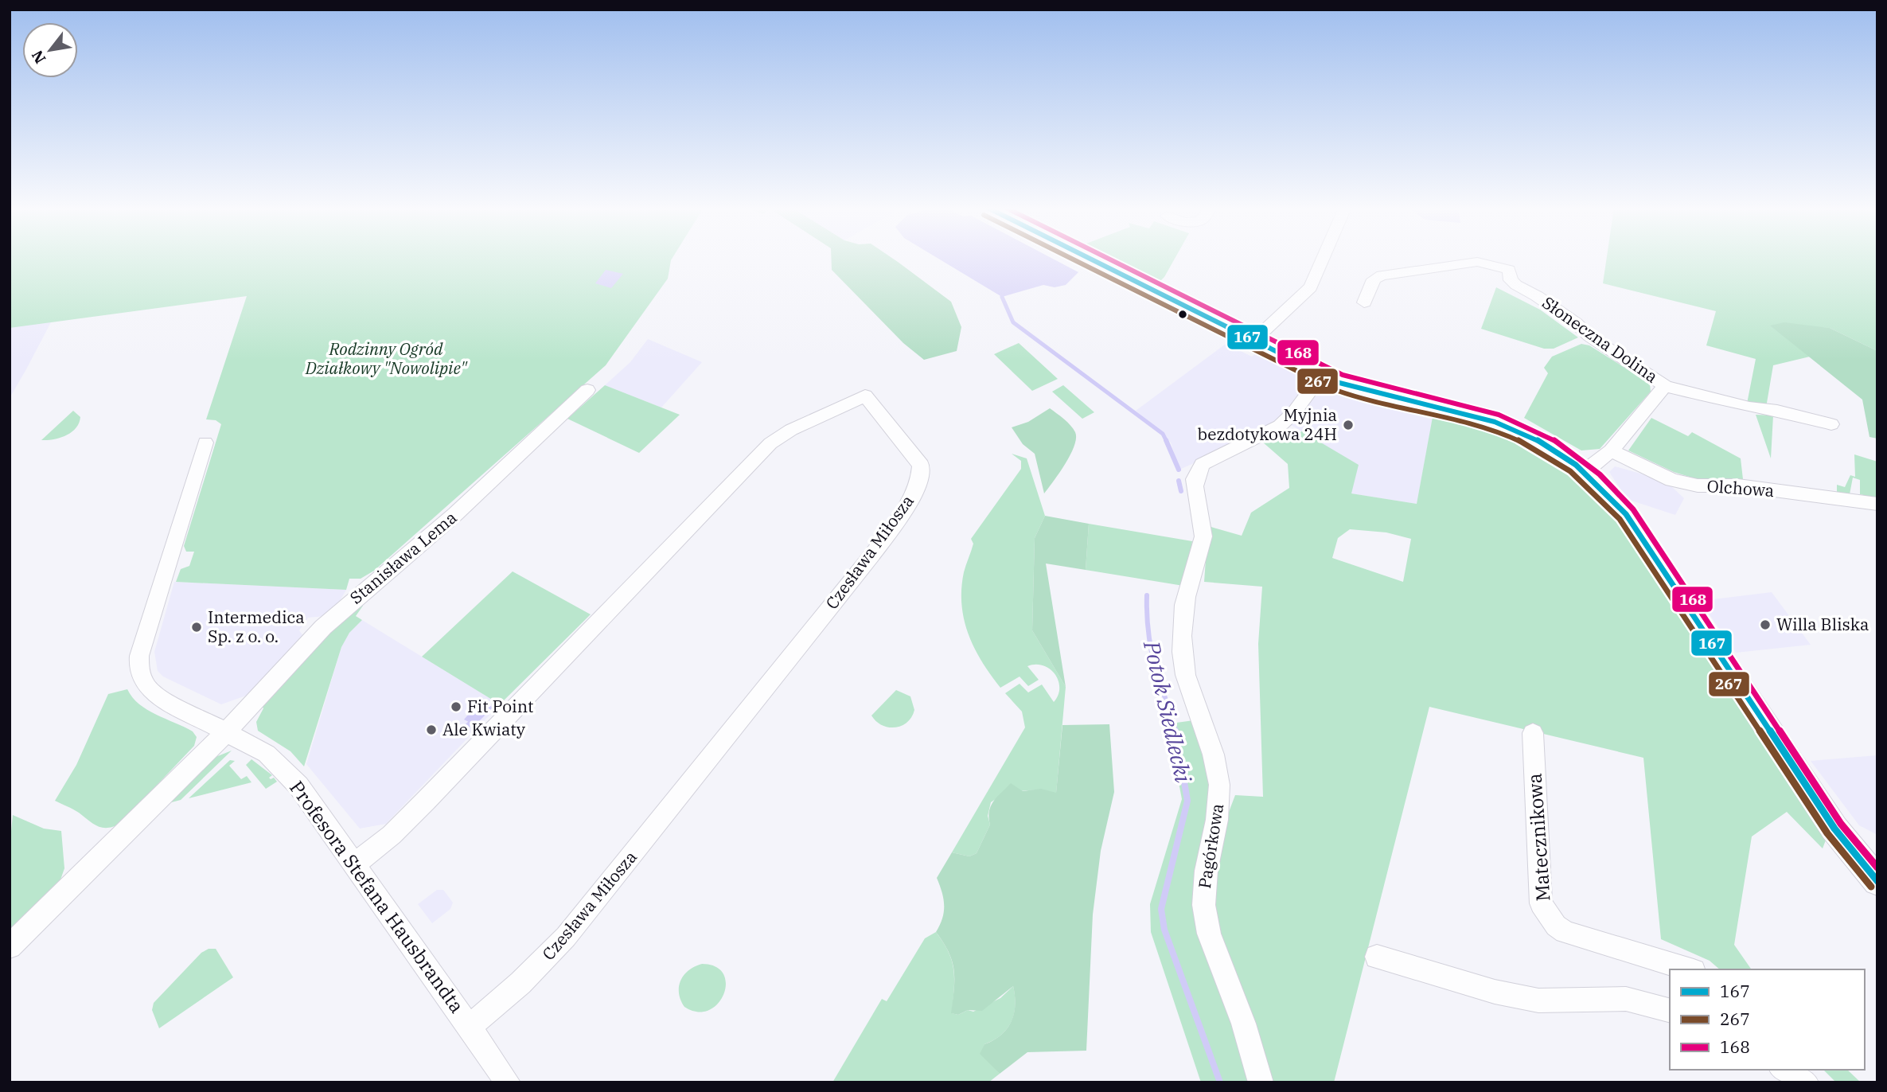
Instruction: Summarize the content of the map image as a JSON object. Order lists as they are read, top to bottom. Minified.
{"streets":{"street":["Słoneczna Dolina","Olchowa","Czesława Miłosza","Stanisława Lema","Matecznikowa","Pagórkowa","Profesora Stefana Hausbrandta"]},"crossings":[["Słoneczna Dolina","Olchowa"],["Czesława Miłosza","Profesora Stefana Hausbrandta"],["Stanisława Lema","Profesora Stefana Hausbrandta"]],"water":["Potok Siedlecki"],"parks":["Rodzinny Ogród Działkowy \"Nowolipie\""],"places":["Myjnia bezdotykowa 24H","Willa Bliska","Intermedica Sp. z o. o.","Fit Point","Ale Kwiaty"],"lines":["transit line 167","transit line 267","transit line 168"],"legend":["167","267","168"],"north":"bottom left"}
